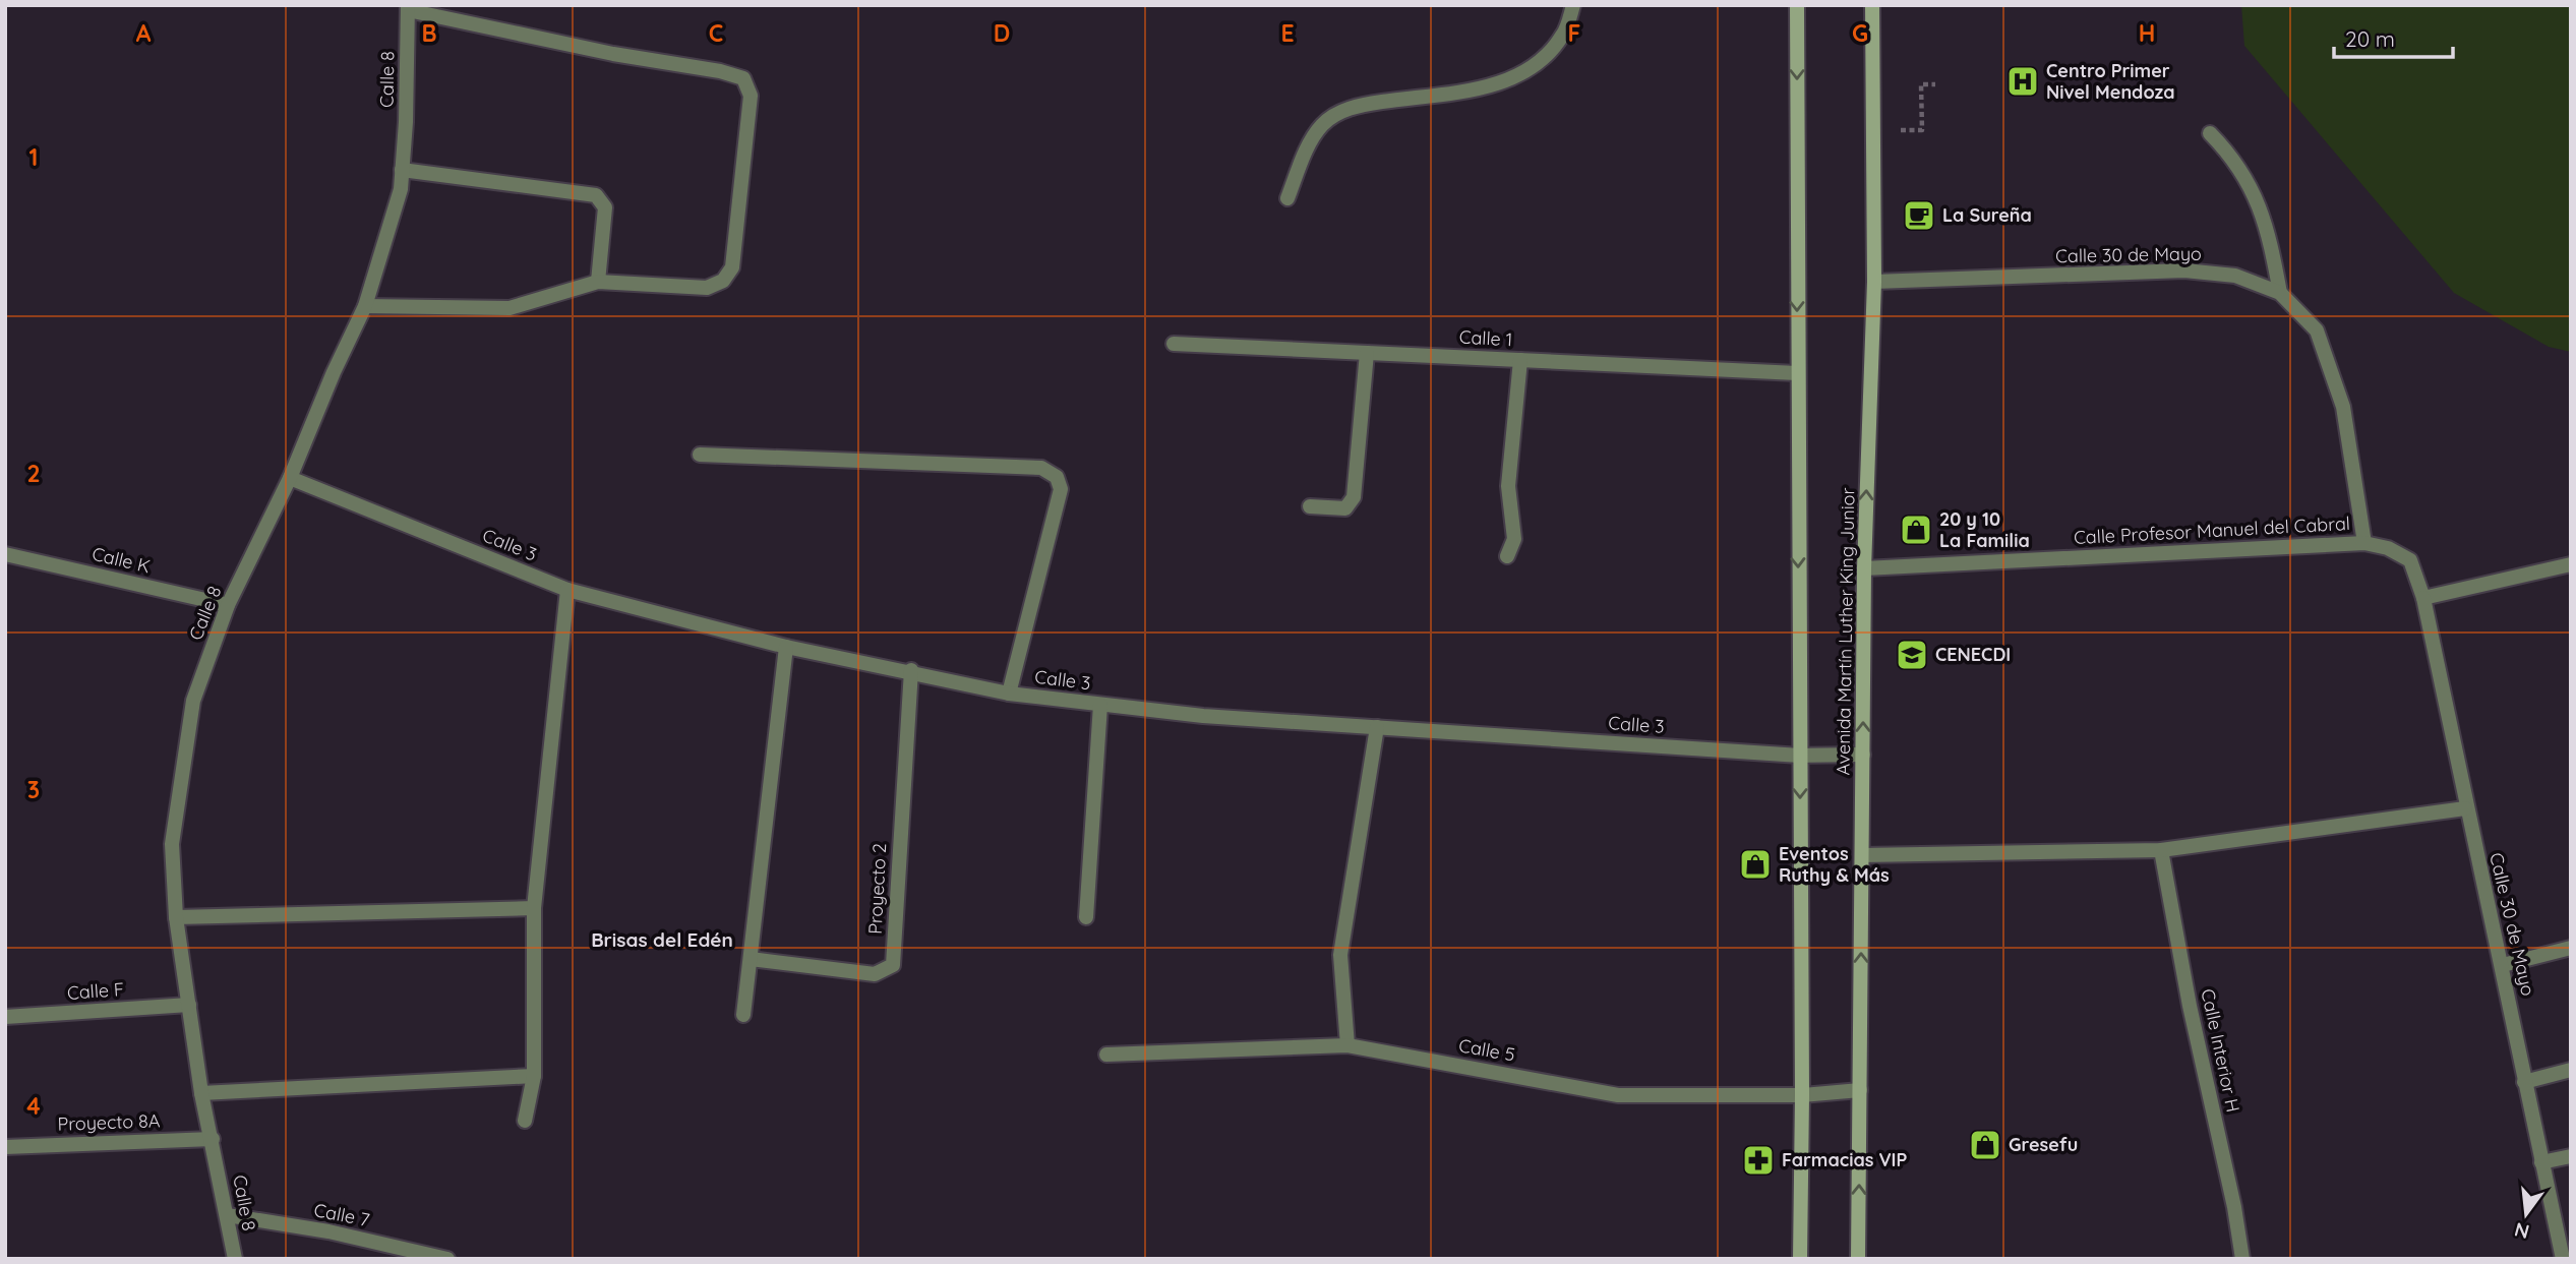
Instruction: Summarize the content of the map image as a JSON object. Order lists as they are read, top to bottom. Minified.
{"streets":{"main road":["Avenida Martín Luther King Junior"],"street":["Calle 8","Calle 30 de Mayo","Calle 1","Calle Profesor Manuel del Cabral","Calle 3","Calle K","Proyecto 2","Calle F","Calle 5","Calle Interior H","Proyecto 8A","Calle 7"]},"crossings":[["Calle 8","Calle 3"],["Calle 8","Calle K"],["Calle 8","Calle F"],["Calle 8","Proyecto 8A"],["Calle 8","Calle 7"],["Calle 30 de Mayo","Calle Profesor Manuel del Cabral"],["Calle 30 de Mayo","Avenida Martín Luther King Junior"],["Calle Profesor Manuel del Cabral","Avenida Martín Luther King Junior"],["Calle 3","Avenida Martín Luther King Junior"],["Calle 3","Proyecto 2"],["Avenida Martín Luther King Junior","Calle 5"]],"districts":["Brisas del Edén"],"places":{"hospital":["Centro Primer Nivel Mendoza"],"cafe":["La Sureña"],"shop":["20 y 10 La Familia","Eventos Ruthy & Más","Gresefu"],"school or university":["CENECDI"],"pharmacy":["Farmacias VIP"]},"scale_bar":"20 m","north":"bottom","grid":{"columns":["A","B","C","D","E","F","G","H"],"rows":["1","2","3","4"]}}
